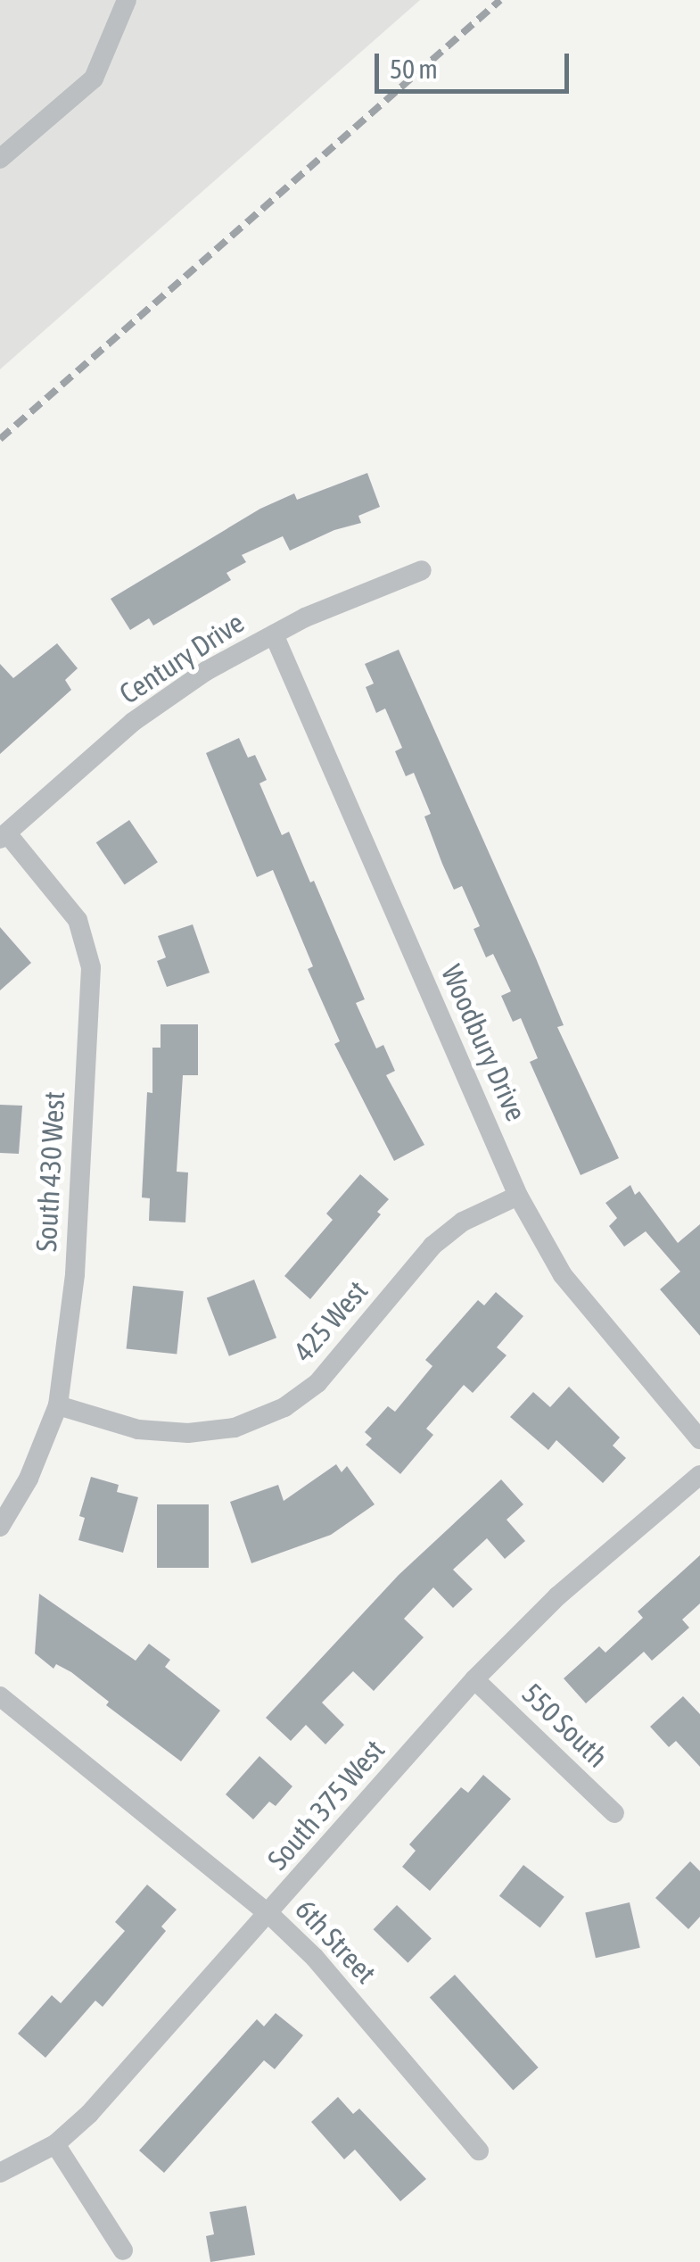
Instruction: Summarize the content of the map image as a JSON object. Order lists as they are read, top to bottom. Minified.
{"streets":{"street":["Century Drive","Woodbury Drive","South 430 West","425 West","550 South","South 375 West","6th Street"]},"crossings":[["Century Drive","Woodbury Drive"],["Century Drive","South 430 West"],["Woodbury Drive","425 West"],["South 430 West","425 West"],["550 South","South 375 West"],["South 375 West","6th Street"]],"scale_bar":"50 m"}
